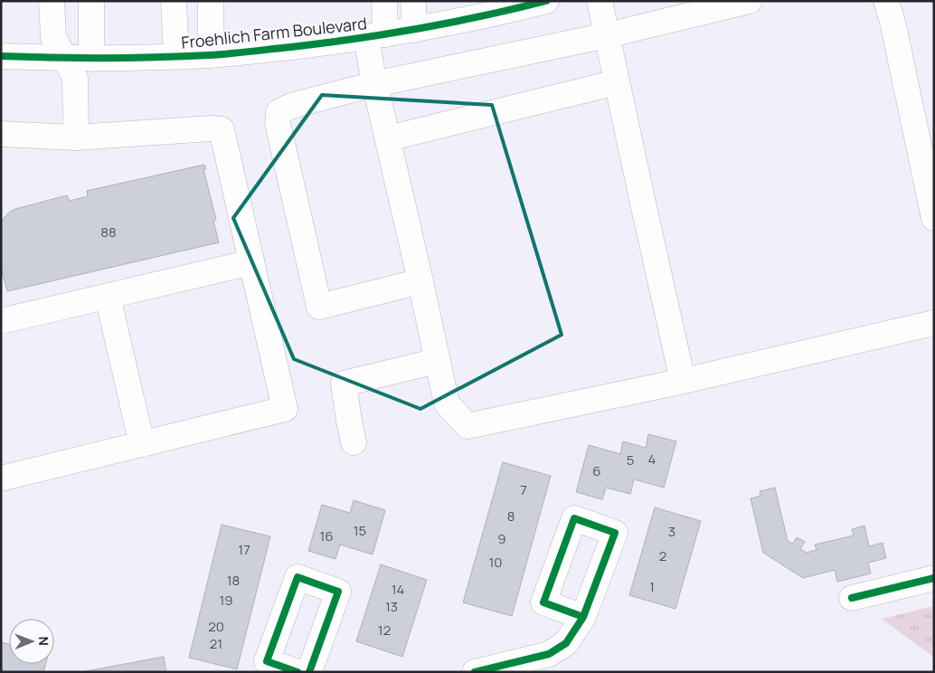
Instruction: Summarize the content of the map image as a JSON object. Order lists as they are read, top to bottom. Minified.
{"streets":{"street":["Froehlich Farm Boulevard"]},"house_numbers":["88","4","5","6","7","8","15","3","16","9","17","2","10","18","1","14","19","13","20","12","21"],"north":"right"}
